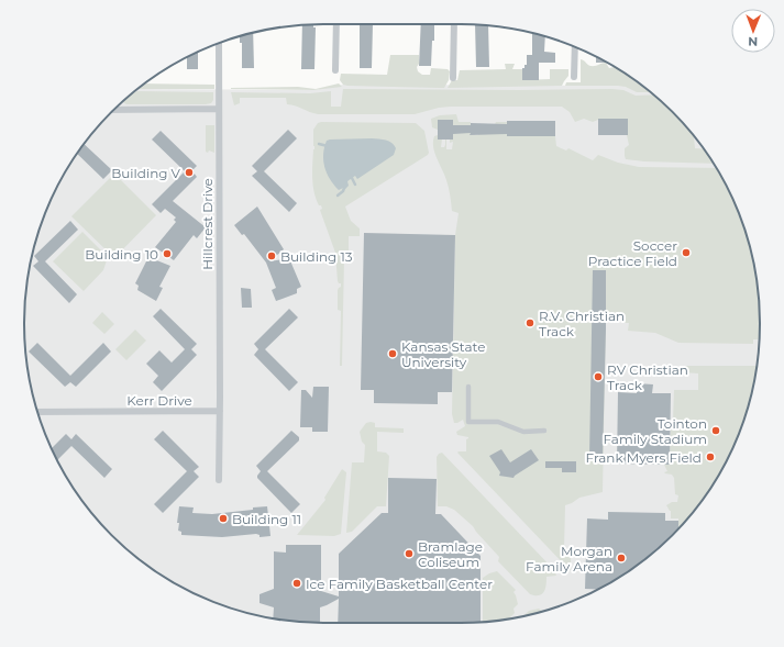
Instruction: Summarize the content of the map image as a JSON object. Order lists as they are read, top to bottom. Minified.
{"streets":{"street":["Hillcrest Drive","Kerr Drive"]},"crossings":[["Hillcrest Drive","Kerr Drive"]],"places":["Building V","Soccer Practice Field","Building 10","Building 13","R.V. Christian Track","Kansas State University","RV Christian Track","Tointon Family Stadium","Frank Myers Field","Building 11","Bramlage Coliseum","Morgan Family Arena","Ice Family Basketball Center"],"north":"bottom"}
